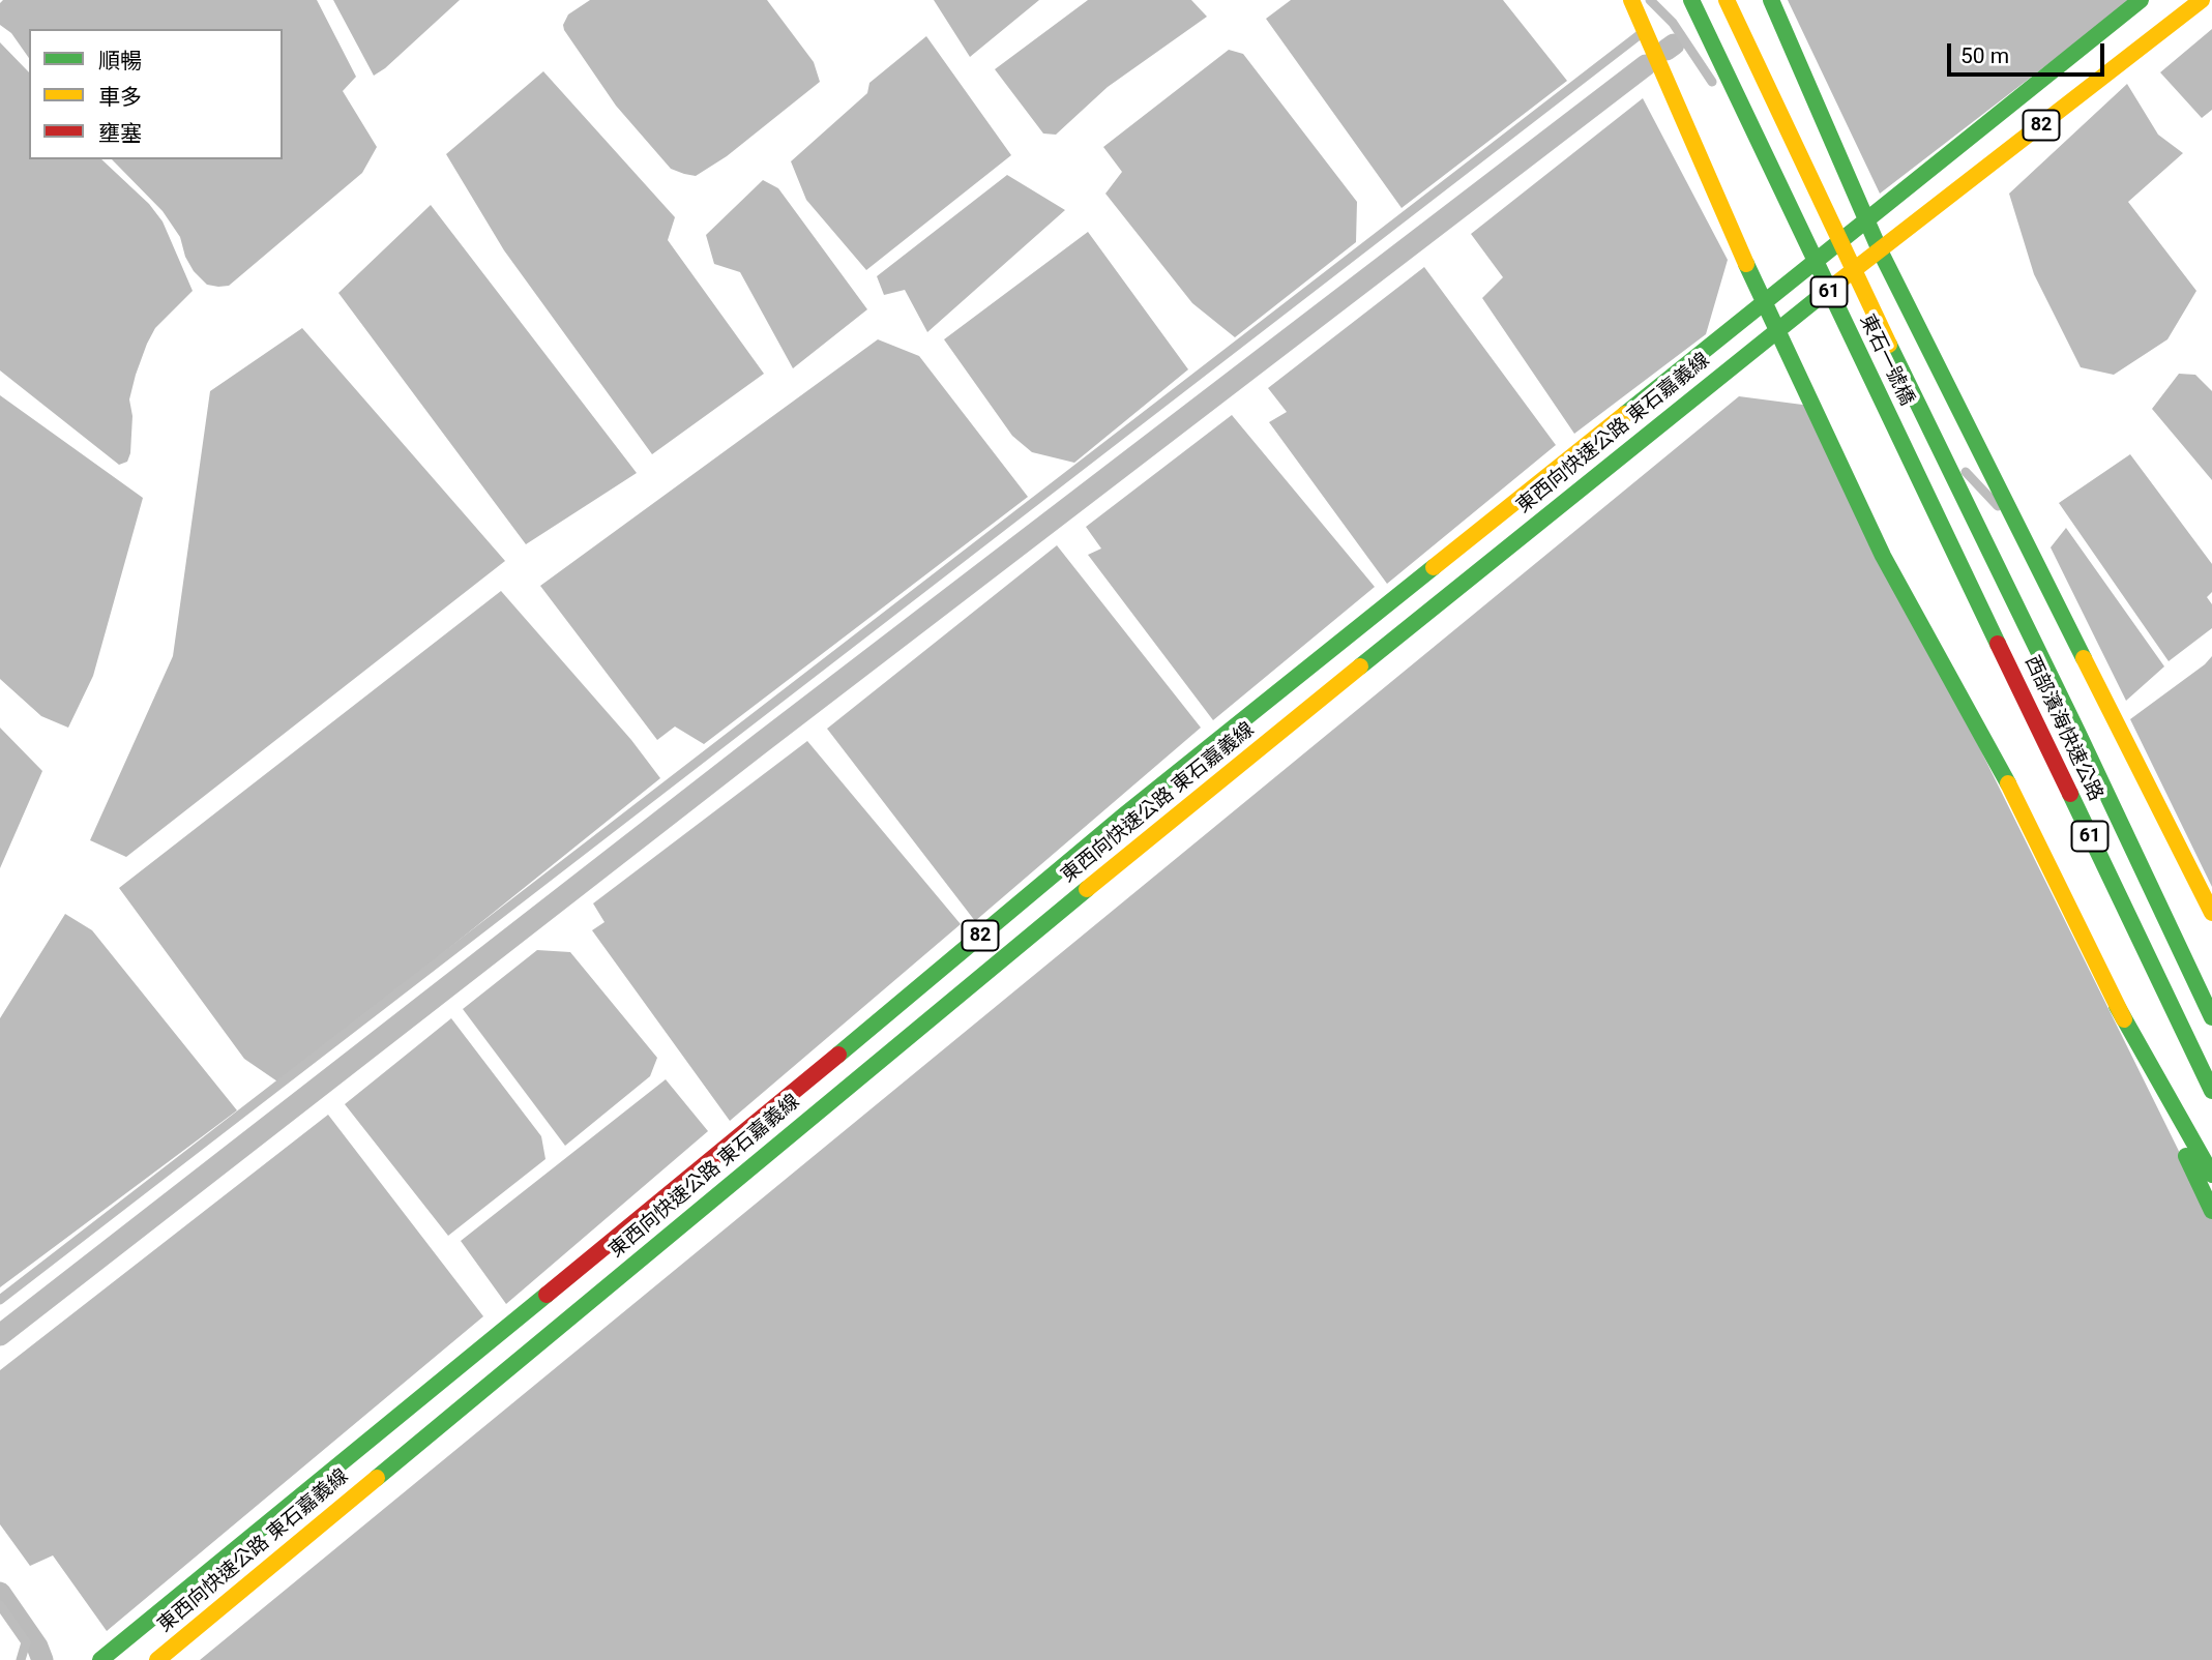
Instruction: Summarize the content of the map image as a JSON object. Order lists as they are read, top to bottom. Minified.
{"streets":{"main road":["82","61","東石一號橋","東西向快速公路 東石嘉義線","西部濱海快速公路"]},"crossings":[["東石一號橋","西部濱海快速公路"]],"legend":["順暢","車多","壅塞"],"scale_bar":"50 m"}
